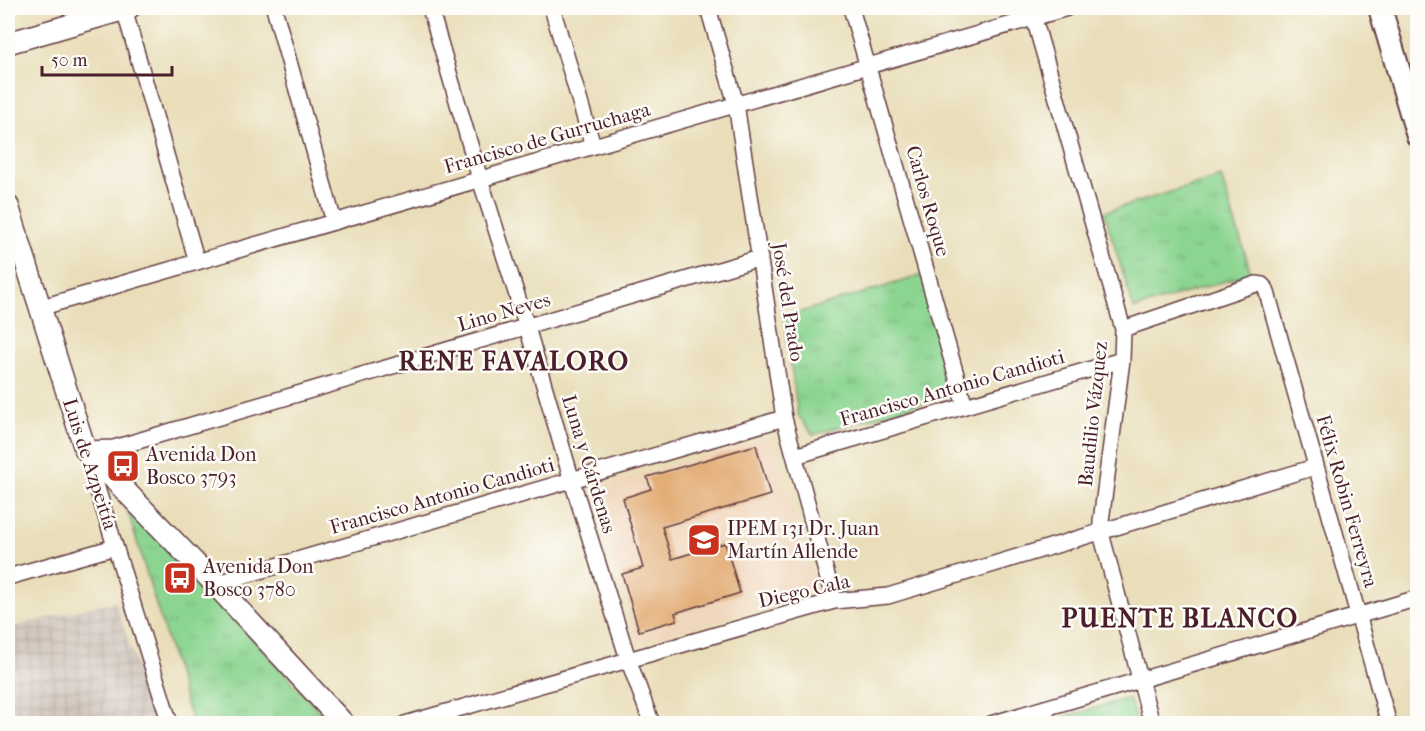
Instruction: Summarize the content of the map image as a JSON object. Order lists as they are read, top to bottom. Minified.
{"streets":{"main road":["Luis de Azpeitía"],"street":["Francisco de Gurruchaga","Carlos Roque","José del Prado","Lino Neves","Francisco Antonio Candioti","Baudilio Vázquez","Luna y Cárdenas","Félix Robin Ferreyra","Diego Cala"]},"crossings":[["Francisco de Gurruchaga","Carlos Roque"],["Francisco de Gurruchaga","José del Prado"],["Francisco de Gurruchaga","Baudilio Vázquez"],["Francisco de Gurruchaga","Luis de Azpeitía"],["Francisco de Gurruchaga","Luna y Cárdenas"],["Carlos Roque","Francisco Antonio Candioti"],["José del Prado","Lino Neves"],["José del Prado","Francisco Antonio Candioti"],["José del Prado","Diego Cala"],["Lino Neves","Luis de Azpeitía"],["Lino Neves","Luna y Cárdenas"],["Francisco Antonio Candioti","Baudilio Vázquez"],["Francisco Antonio Candioti","Luna y Cárdenas"],["Baudilio Vázquez","Félix Robin Ferreyra"],["Baudilio Vázquez","Diego Cala"],["Luna y Cárdenas","Diego Cala"],["Félix Robin Ferreyra","Diego Cala"]],"districts":["RENE FAVALORO","PUENTE BLANCO"],"places":{"bus stop":["Avenida Don Bosco 3793","Avenida Don Bosco 3780"],"school or university":["IPEM 131 Dr. Juan Martín Allende"]},"scale_bar":"50 m"}
